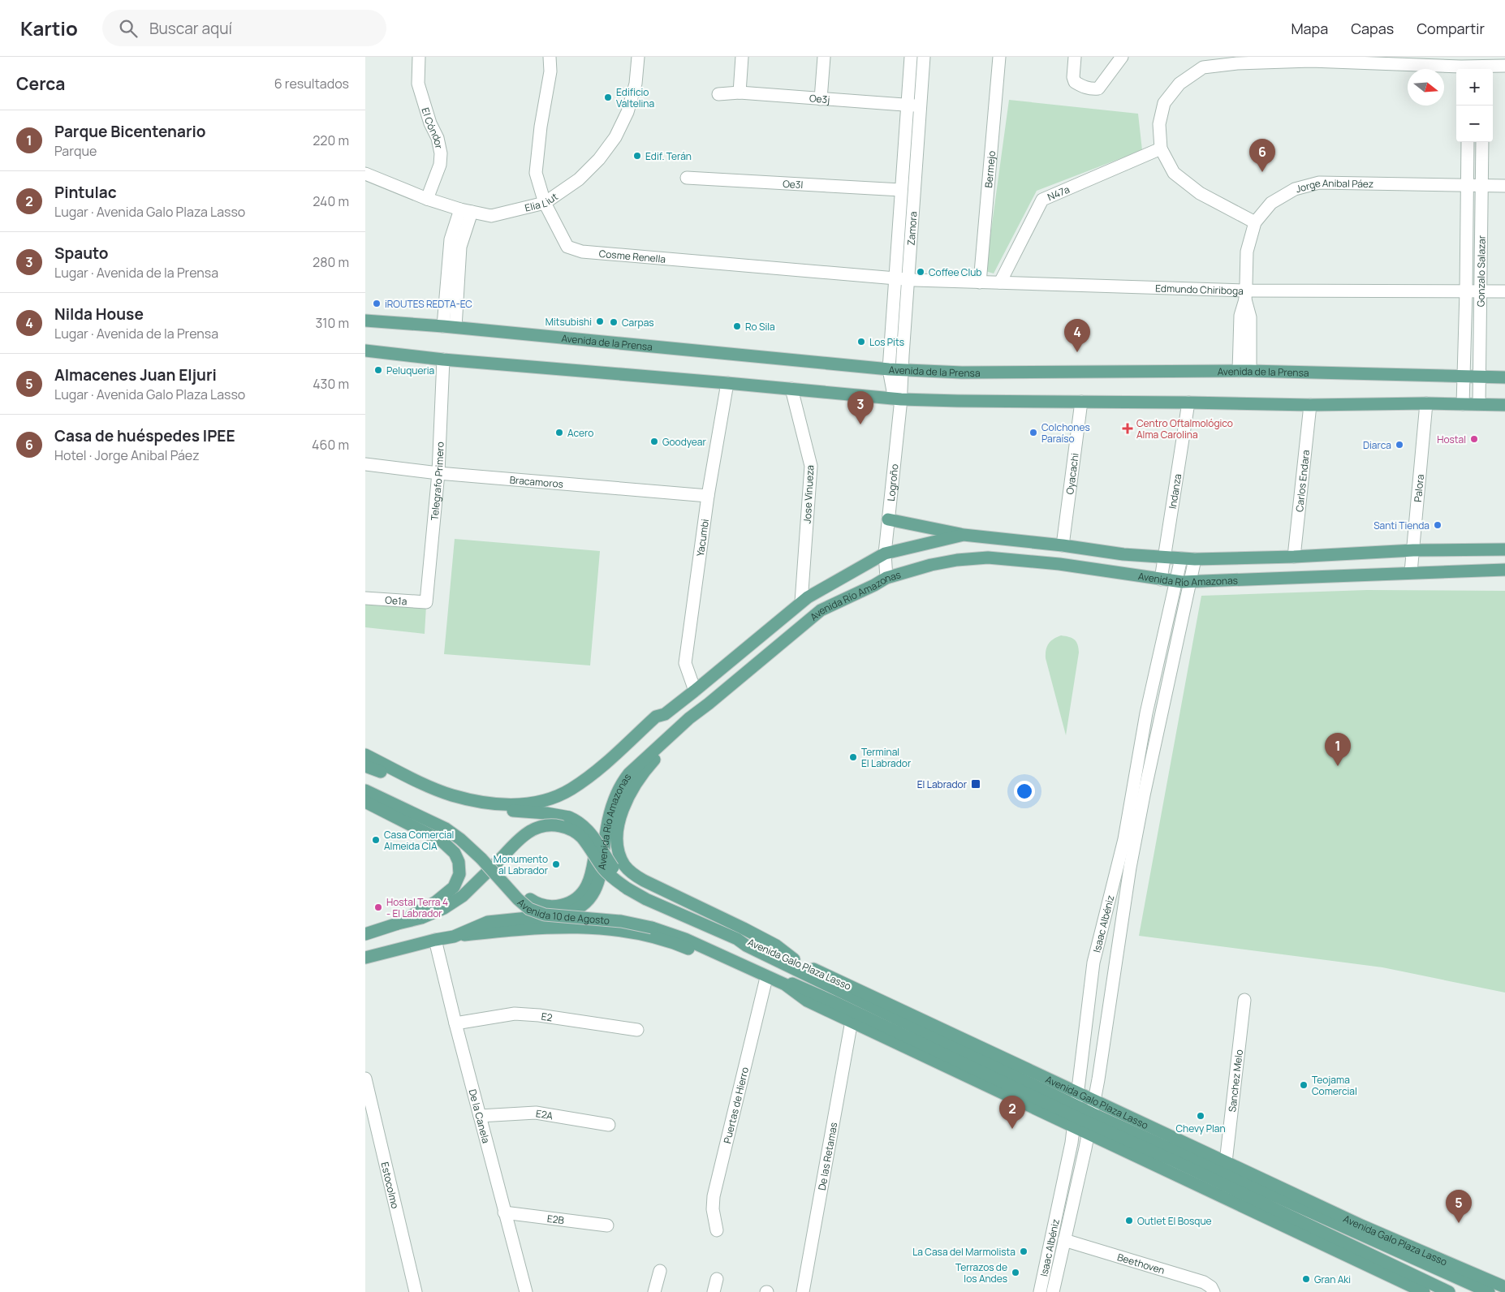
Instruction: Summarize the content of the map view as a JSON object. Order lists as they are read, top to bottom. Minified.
{"streets":{"main road":["Avenida de la Prensa","Avenida Río Amazonas","Avenida 10 de Agosto","Avenida Galo Plaza Lasso"],"street":["Oe3j","El Cóndor","Bermejo","Oe3l","Jorge Anibal Páez","N47a","Elia Liut","Zamora","Cosme Renella","Gonzalo Salazar","Edmundo Chiriboga","Oyacachi","Carlos Endara","Telegrafo Primero","Bracamoros","Logroño","Palora","Indanza","Jose Vinueza","Yacumbi","Oe1a","Isaac Albéniz","E2","Sanchez Melo","Puertas de Hierro","E2A","De la Canela","De las Retamas","Estocolmo","E2B","Beethoven"]},"crossings":[["Oe3j","Zamora"],["El Cóndor","Elia Liut"],["Bermejo","Edmundo Chiriboga"],["Oe3l","Zamora"],["Jorge Anibal Páez","Gonzalo Salazar"],["Jorge Anibal Páez","Edmundo Chiriboga"],["Jorge Anibal Páez","Avenida de la Prensa"],["N47a","Edmundo Chiriboga"],["Elia Liut","Cosme Renella"],["Zamora","Cosme Renella"],["Zamora","Edmundo Chiriboga"],["Zamora","Avenida de la Prensa"],["Zamora","Logroño"],["Cosme Renella","Edmundo Chiriboga"],["Gonzalo Salazar","Edmundo Chiriboga"],["Gonzalo Salazar","Avenida de la Prensa"],["Oyacachi","Avenida Río Amazonas"],["Carlos Endara","Avenida Río Amazonas"],["Telegrafo Primero","Bracamoros"],["Telegrafo Primero","Oe1a"],["Bracamoros","Yacumbi"],["Logroño","Avenida Río Amazonas"],["Palora","Avenida Río Amazonas"],["Indanza","Avenida Río Amazonas"],["Jose Vinueza","Avenida Río Amazonas"],["Yacumbi","Avenida Río Amazonas"],["Avenida Río Amazonas","Isaac Albéniz"],["Avenida Río Amazonas","De la Canela"],["Avenida 10 de Agosto","Avenida Galo Plaza Lasso"],["Isaac Albéniz","Avenida Galo Plaza Lasso"],["Isaac Albéniz","Beethoven"],["Avenida Galo Plaza Lasso","Sanchez Melo"],["Avenida Galo Plaza Lasso","De las Retamas"],["E2","De la Canela"],["E2A","De la Canela"],["De la Canela","E2B"]],"places":{"other":["Edificio Valtelina","Edif. Terán","Coffee Club","iROUTES REDTA-EC","Mitsubishi","Carpas","Ro Sila","Los Pits","Peluqueria","Acero","Colchones Paraíso","Hostal","Goodyear","Diarca","Santi Tienda","Terminal El Labrador","Casa Comercial Almeida CIA","Monumento al Labrador","Hostal Terra 4 - El Labrador","Teojama Comercial","Chevy Plan","Outlet El Bosque","La Casa del Marmolista","Terrazos de los Andes","Gran Aki"],"health":["Centro Oftalmológico Alma Carolina"],"transit":["El Labrador"]},"north":"right","page":{"header":"Kartio","search":"Buscar aquí","nav":["Mapa","Capas","Compartir"],"heading":["Cerca","6 resultados"],"map_buttons":["+","−"],"list":[{"mark":"1","name":"Parque Bicentenario","note":"Parque","value":"220 m"},{"mark":"2","name":"Pintulac","note":"Lugar · Avenida Galo Plaza Lasso","value":"240 m"},{"mark":"3","name":"Spauto","note":"Lugar · Avenida de la Prensa","value":"280 m"},{"mark":"4","name":"Nilda House","note":"Lugar · Avenida de la Prensa","value":"310 m"},{"mark":"5","name":"Almacenes Juan Eljuri","note":"Lugar · Avenida Galo Plaza Lasso","value":"430 m"},{"mark":"6","name":"Casa de huéspedes IPEE","note":"Hotel · Jorge Anibal Páez","value":"460 m"}],"pins":["6","4","3","1","2","5"]}}
